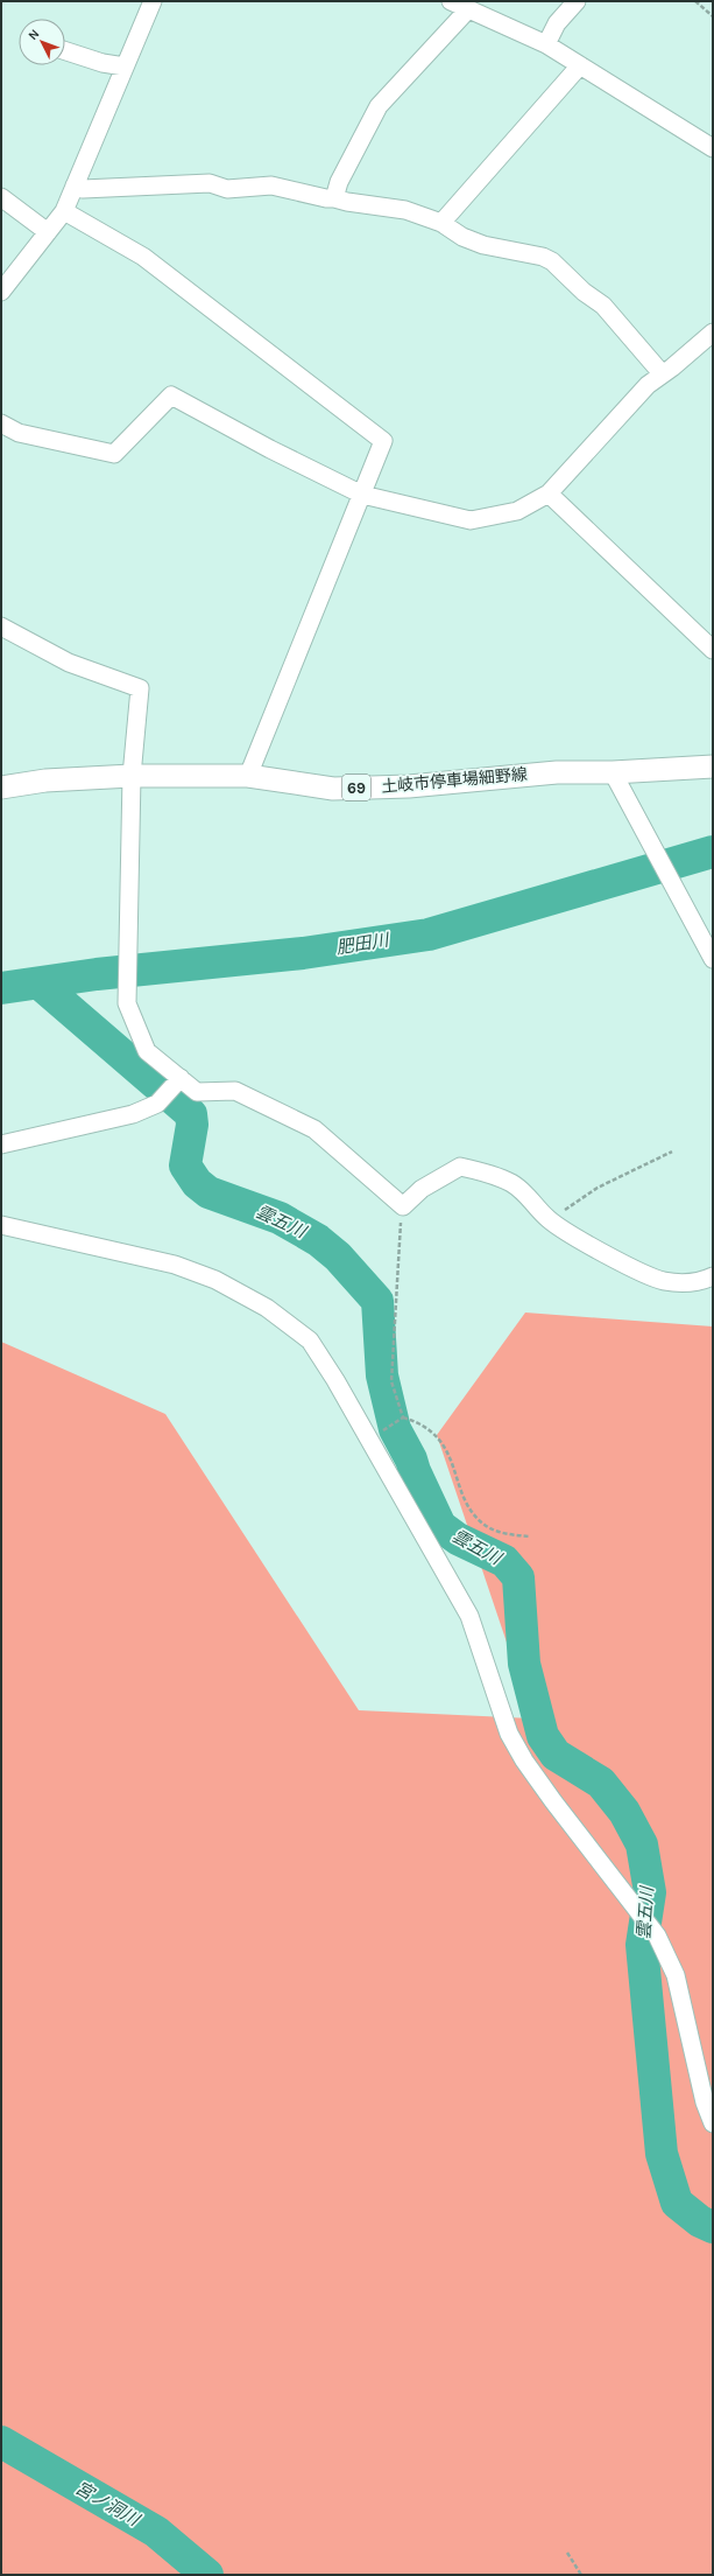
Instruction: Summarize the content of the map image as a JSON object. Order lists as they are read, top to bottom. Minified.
{"streets":{"main road":["土岐市停車場細野線","69"]},"water":["肥田川","雲五川","宮ノ洞川"],"north":"top left"}
